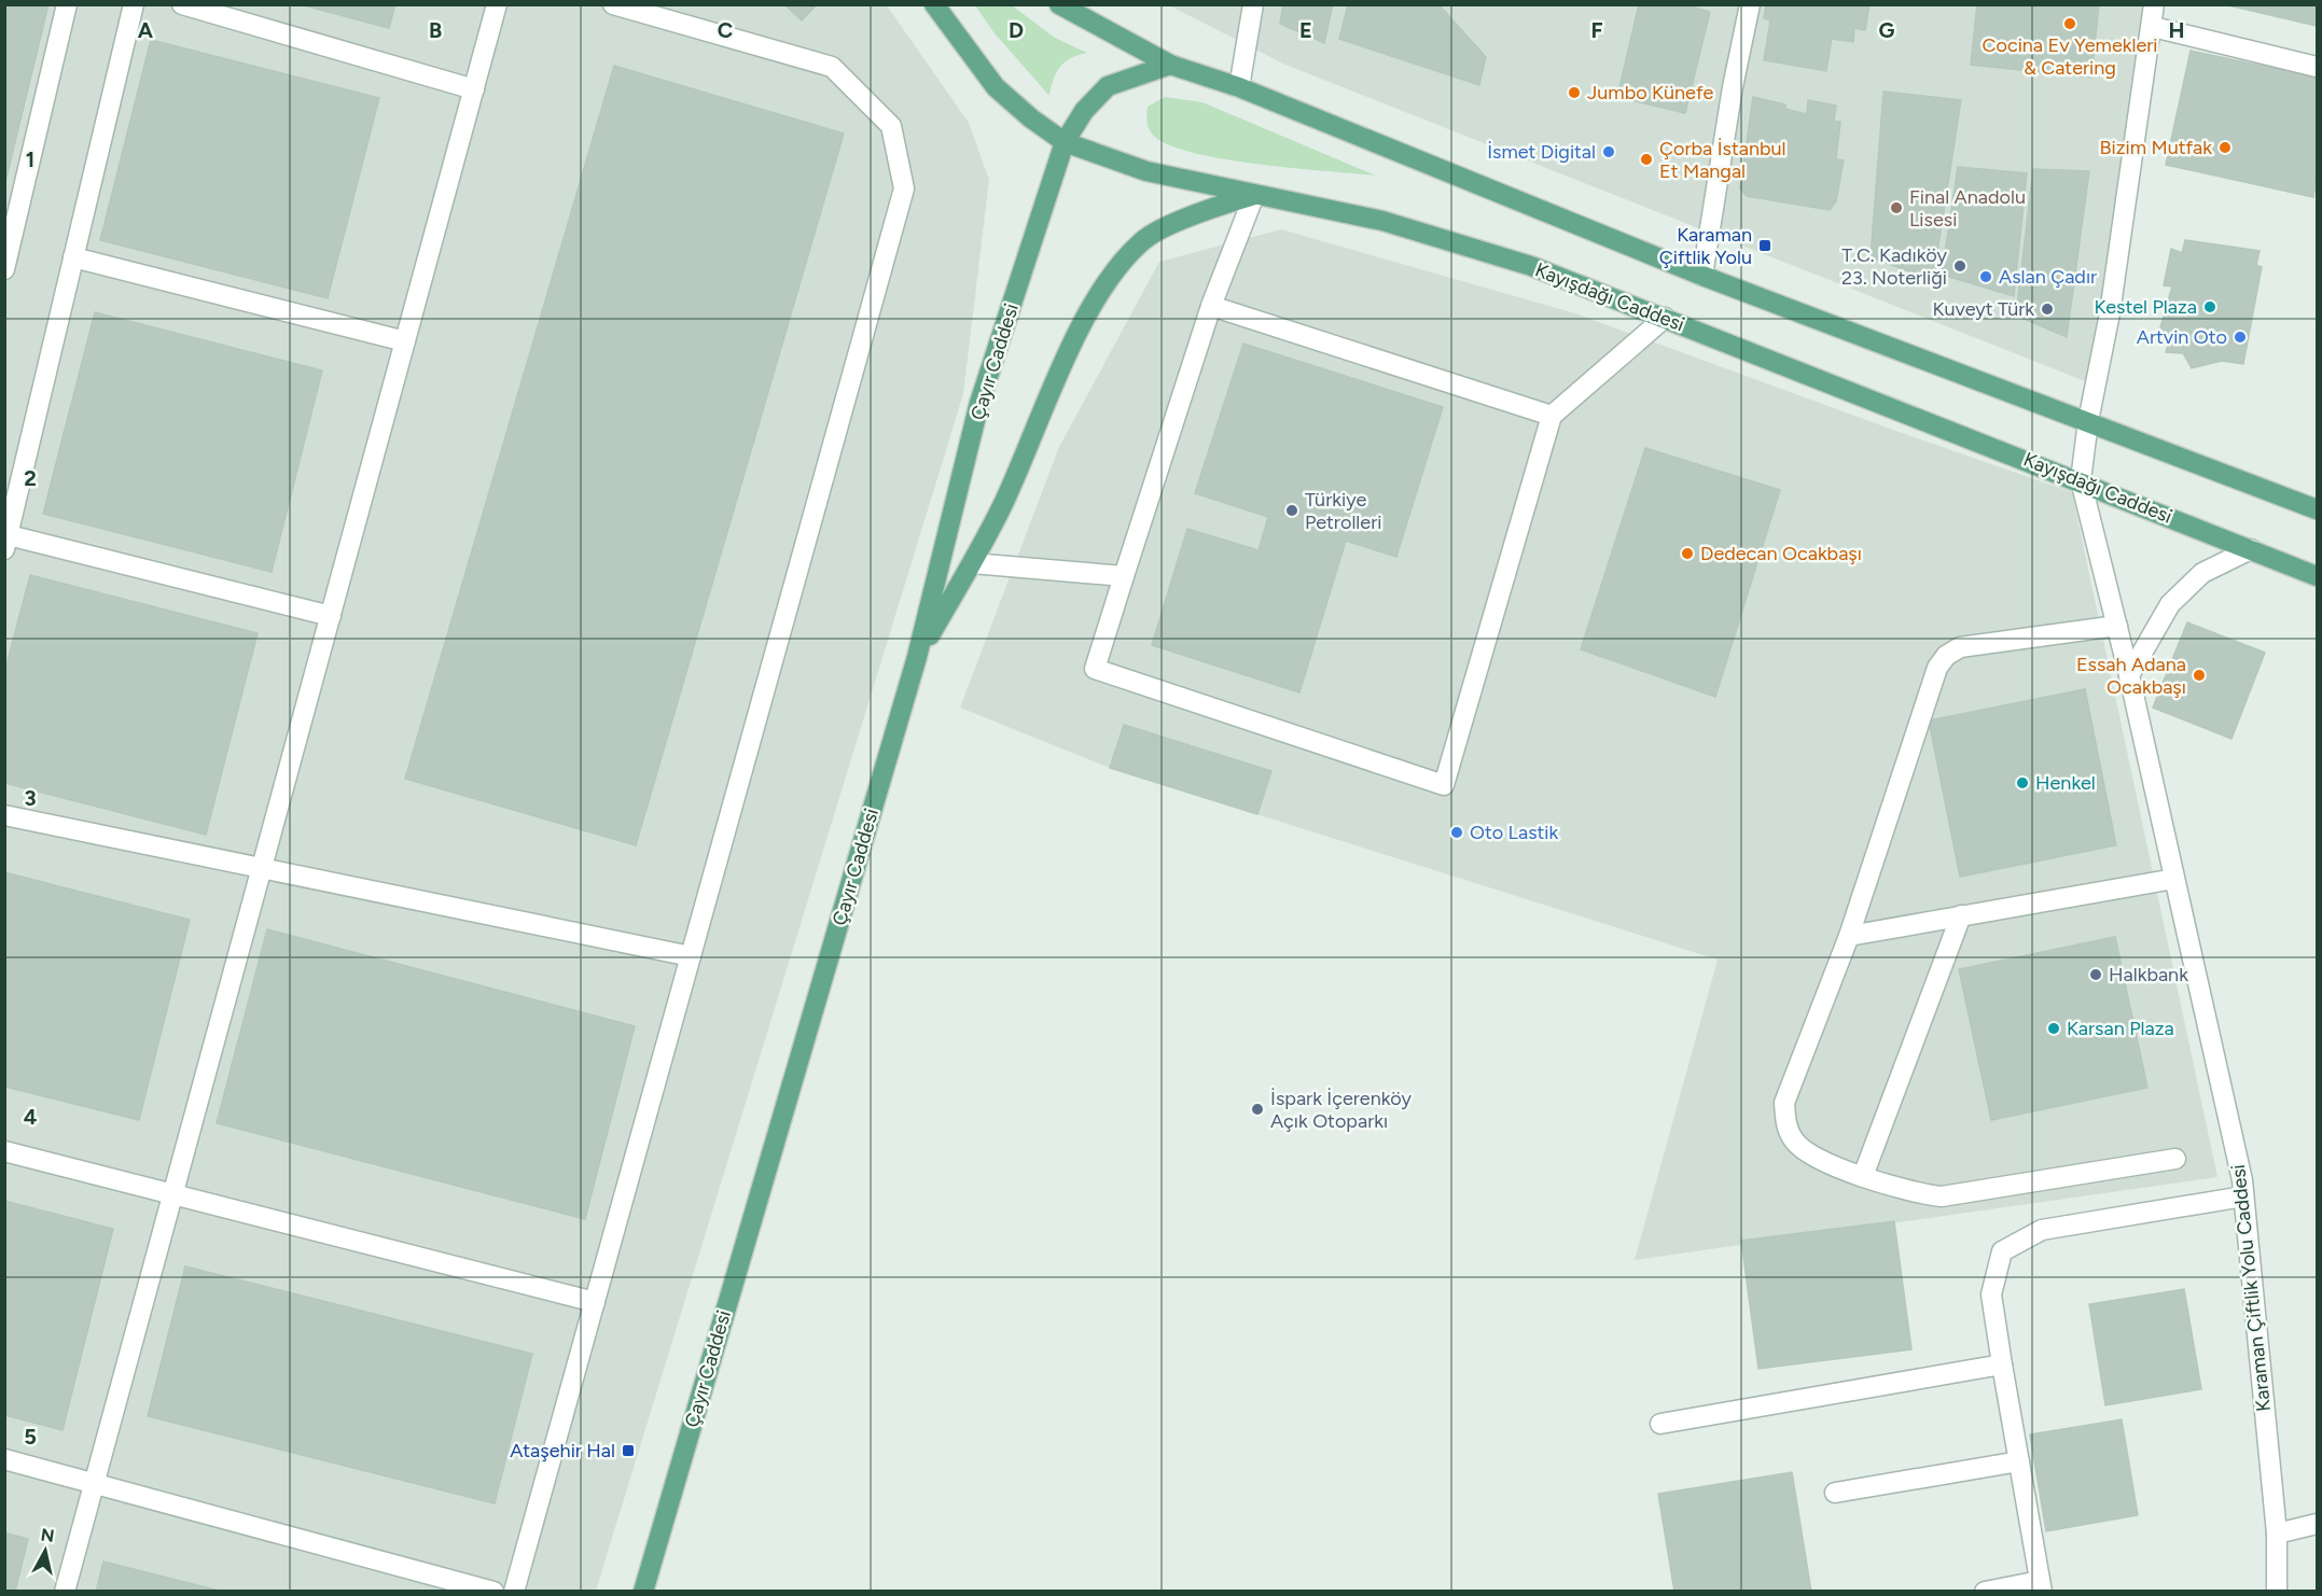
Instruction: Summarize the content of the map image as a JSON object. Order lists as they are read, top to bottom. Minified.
{"streets":{"main road":["Kayışdağı Caddesi","Çayır Caddesi"],"street":["Karaman Çiftlik Yolu Caddesi"]},"crossings":[["Kayışdağı Caddesi","Çayır Caddesi"],["Kayışdağı Caddesi","Karaman Çiftlik Yolu Caddesi"]],"places":{"other":["Cocina Ev Yemekleri & Catering","Jumbo Künefe","Bizim Mutfak","İsmet Digital","Çorba İstanbul Et Mangal","Final Anadolu Lisesi","T.C. Kadıköy 23. Noterliği","Aslan Çadır","Kestel Plaza","Kuveyt Türk","Artvin Oto","Türkiye Petrolleri","Dedecan Ocakbaşı","Essah Adana Ocakbaşı","Henkel","Oto Lastik","Halkbank","Karsan Plaza","İspark İçerenköy Açık Otoparkı"],"transit":["Karaman Çiftlik Yolu","Ataşehir Hal"]},"north":"top","grid":{"columns":["A","B","C","D","E","F","G","H"],"rows":["1","2","3","4","5"]}}
